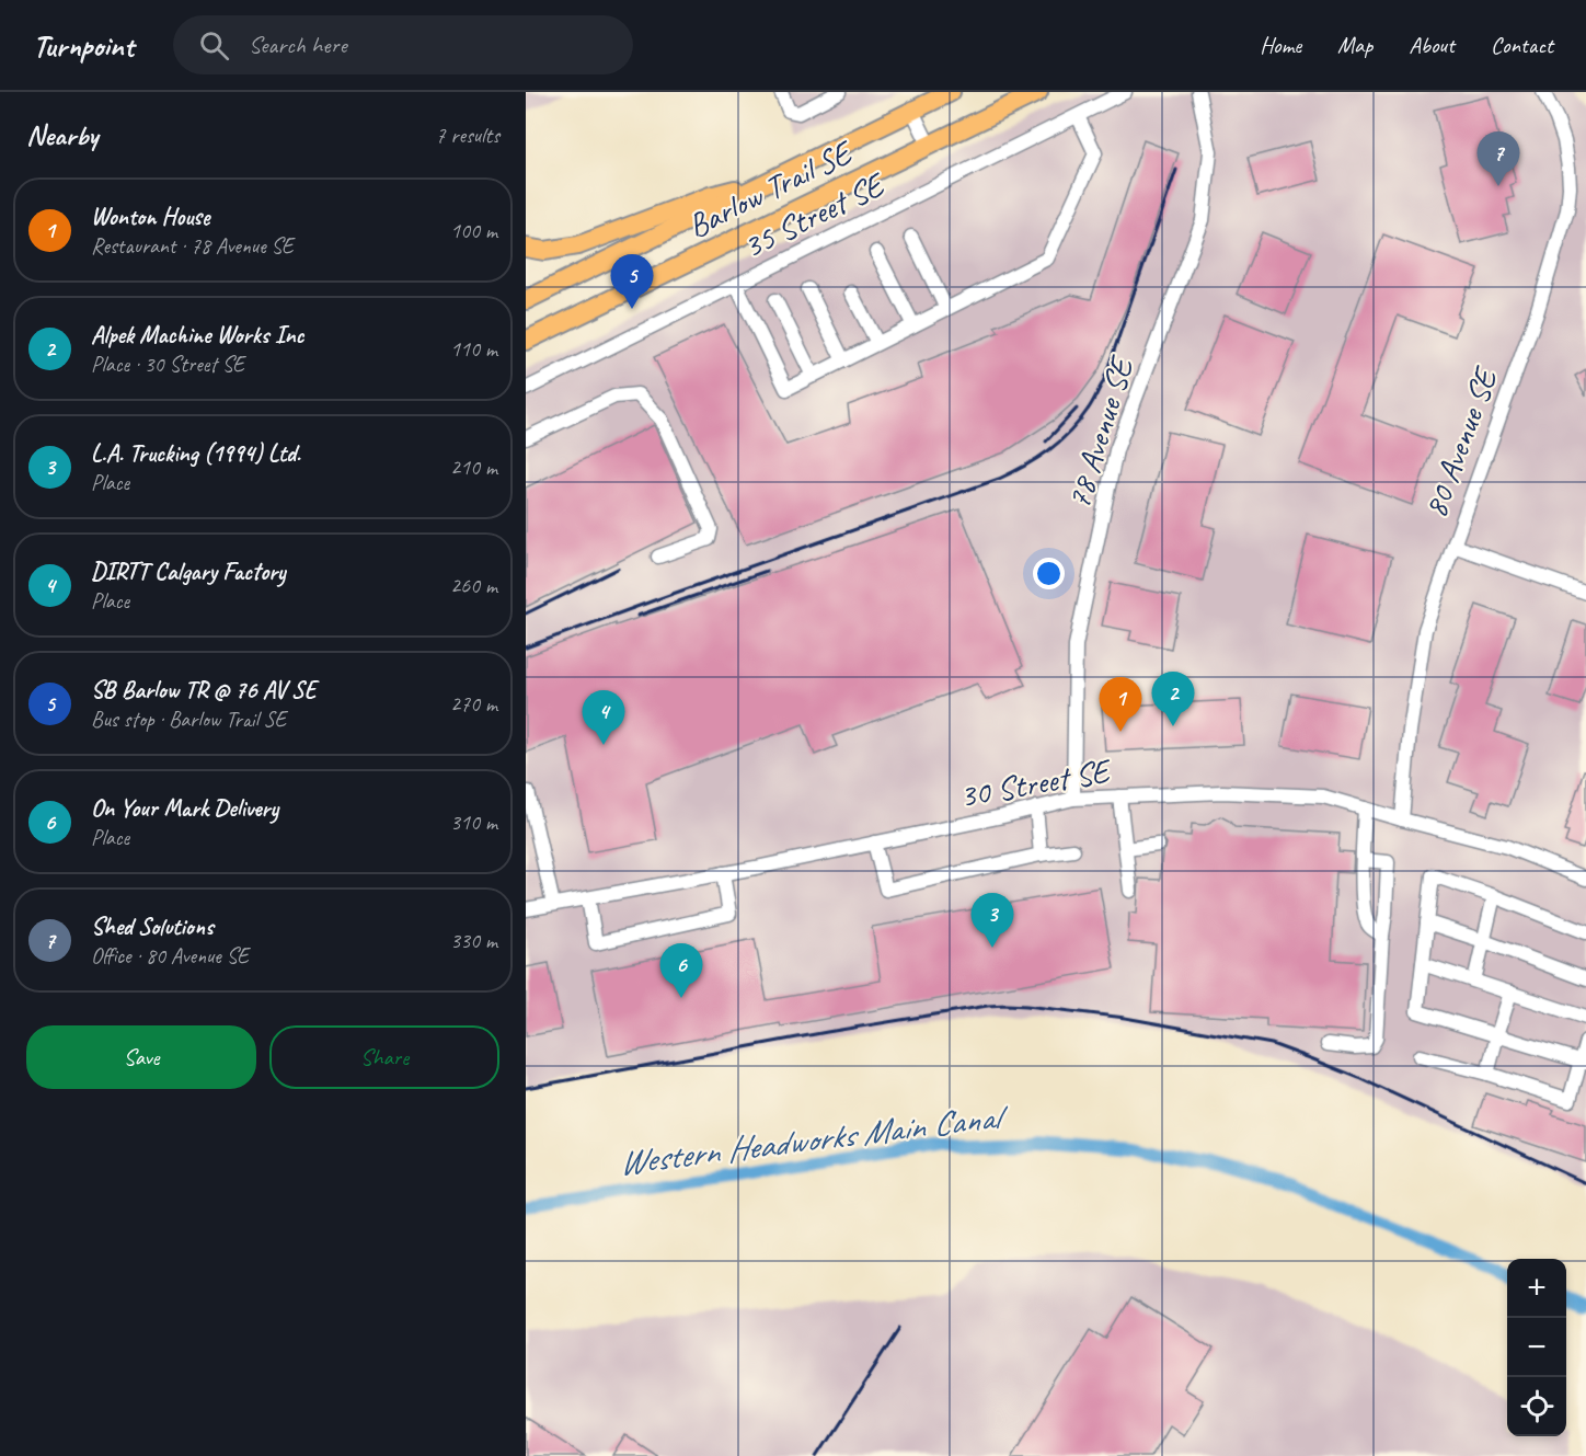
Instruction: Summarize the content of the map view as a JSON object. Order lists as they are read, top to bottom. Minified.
{"streets":{"main road":["Barlow Trail SE"],"street":["35 Street SE","78 Avenue SE","80 Avenue SE","30 Street SE"]},"crossings":[["78 Avenue SE","30 Street SE"],["80 Avenue SE","30 Street SE"]],"water":["Western Headworks Main Canal"],"page":{"header":"Turnpoint","search":"Search here","nav":["Home","Map","About","Contact"],"heading":["Nearby","7 results"],"pins":["7","5","2","1","4","3","6"],"list":[{"mark":"1","name":"Wonton House","note":"Restaurant · 78 Avenue SE","value":"100 m"},{"mark":"2","name":"Alpek Machine Works Inc","note":"Place · 30 Street SE","value":"110 m"},{"mark":"3","name":"L.A. Trucking (1994) Ltd.","note":"Place","value":"210 m"},{"mark":"4","name":"DIRTT Calgary Factory","note":"Place","value":"260 m"},{"mark":"5","name":"SB Barlow TR @ 76 AV SE","note":"Bus stop · Barlow Trail SE","value":"270 m"},{"mark":"6","name":"On Your Mark Delivery","note":"Place","value":"310 m"},{"mark":"7","name":"Shed Solutions","note":"Office · 80 Avenue SE","value":"330 m"}],"buttons":["Save","Share"],"map_buttons":["+","−"]}}
